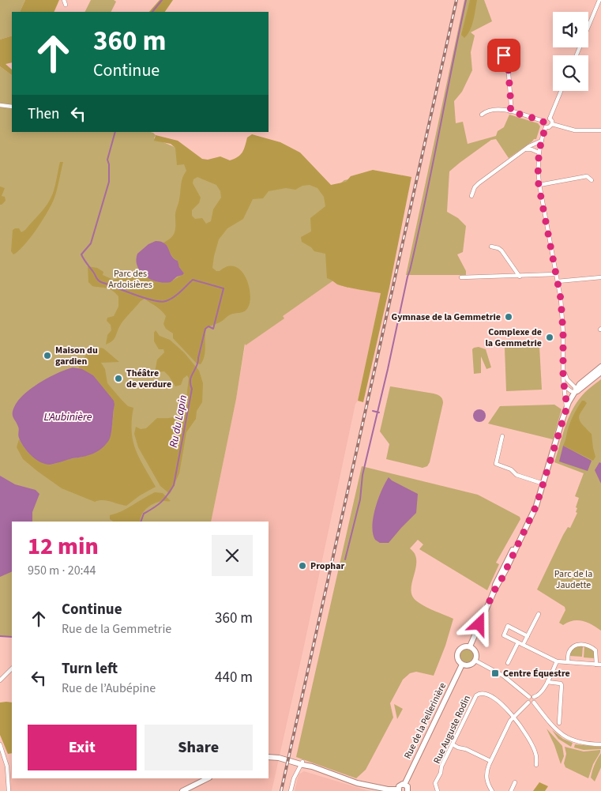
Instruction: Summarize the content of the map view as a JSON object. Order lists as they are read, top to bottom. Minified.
{"streets":{"street":["Rue de la Pellerinière","Rue Auguste Rodin"]},"water":["L'Aubinière","Ru du Lapin"],"parks":["Parc des Ardoisières","Parc de la Jaudette"],"places":{"other":["Gymnase de la Gemmetrie","Complexe de la Gemmetrie","Maison du gardien","Théâtre de verdure","Prophar"],"transit":["Centre Équestre"]},"page":{"turn":["360 m","Continue"],"then":"Then","heading":["12 min","950 m · 20:44"],"list":[{"name":"Continue","note":"Rue de la Gemmetrie","value":"360 m"},{"name":"Turn left","note":"Rue de l’Aubépine","value":"440 m"}],"buttons":["Exit","Share"]}}
